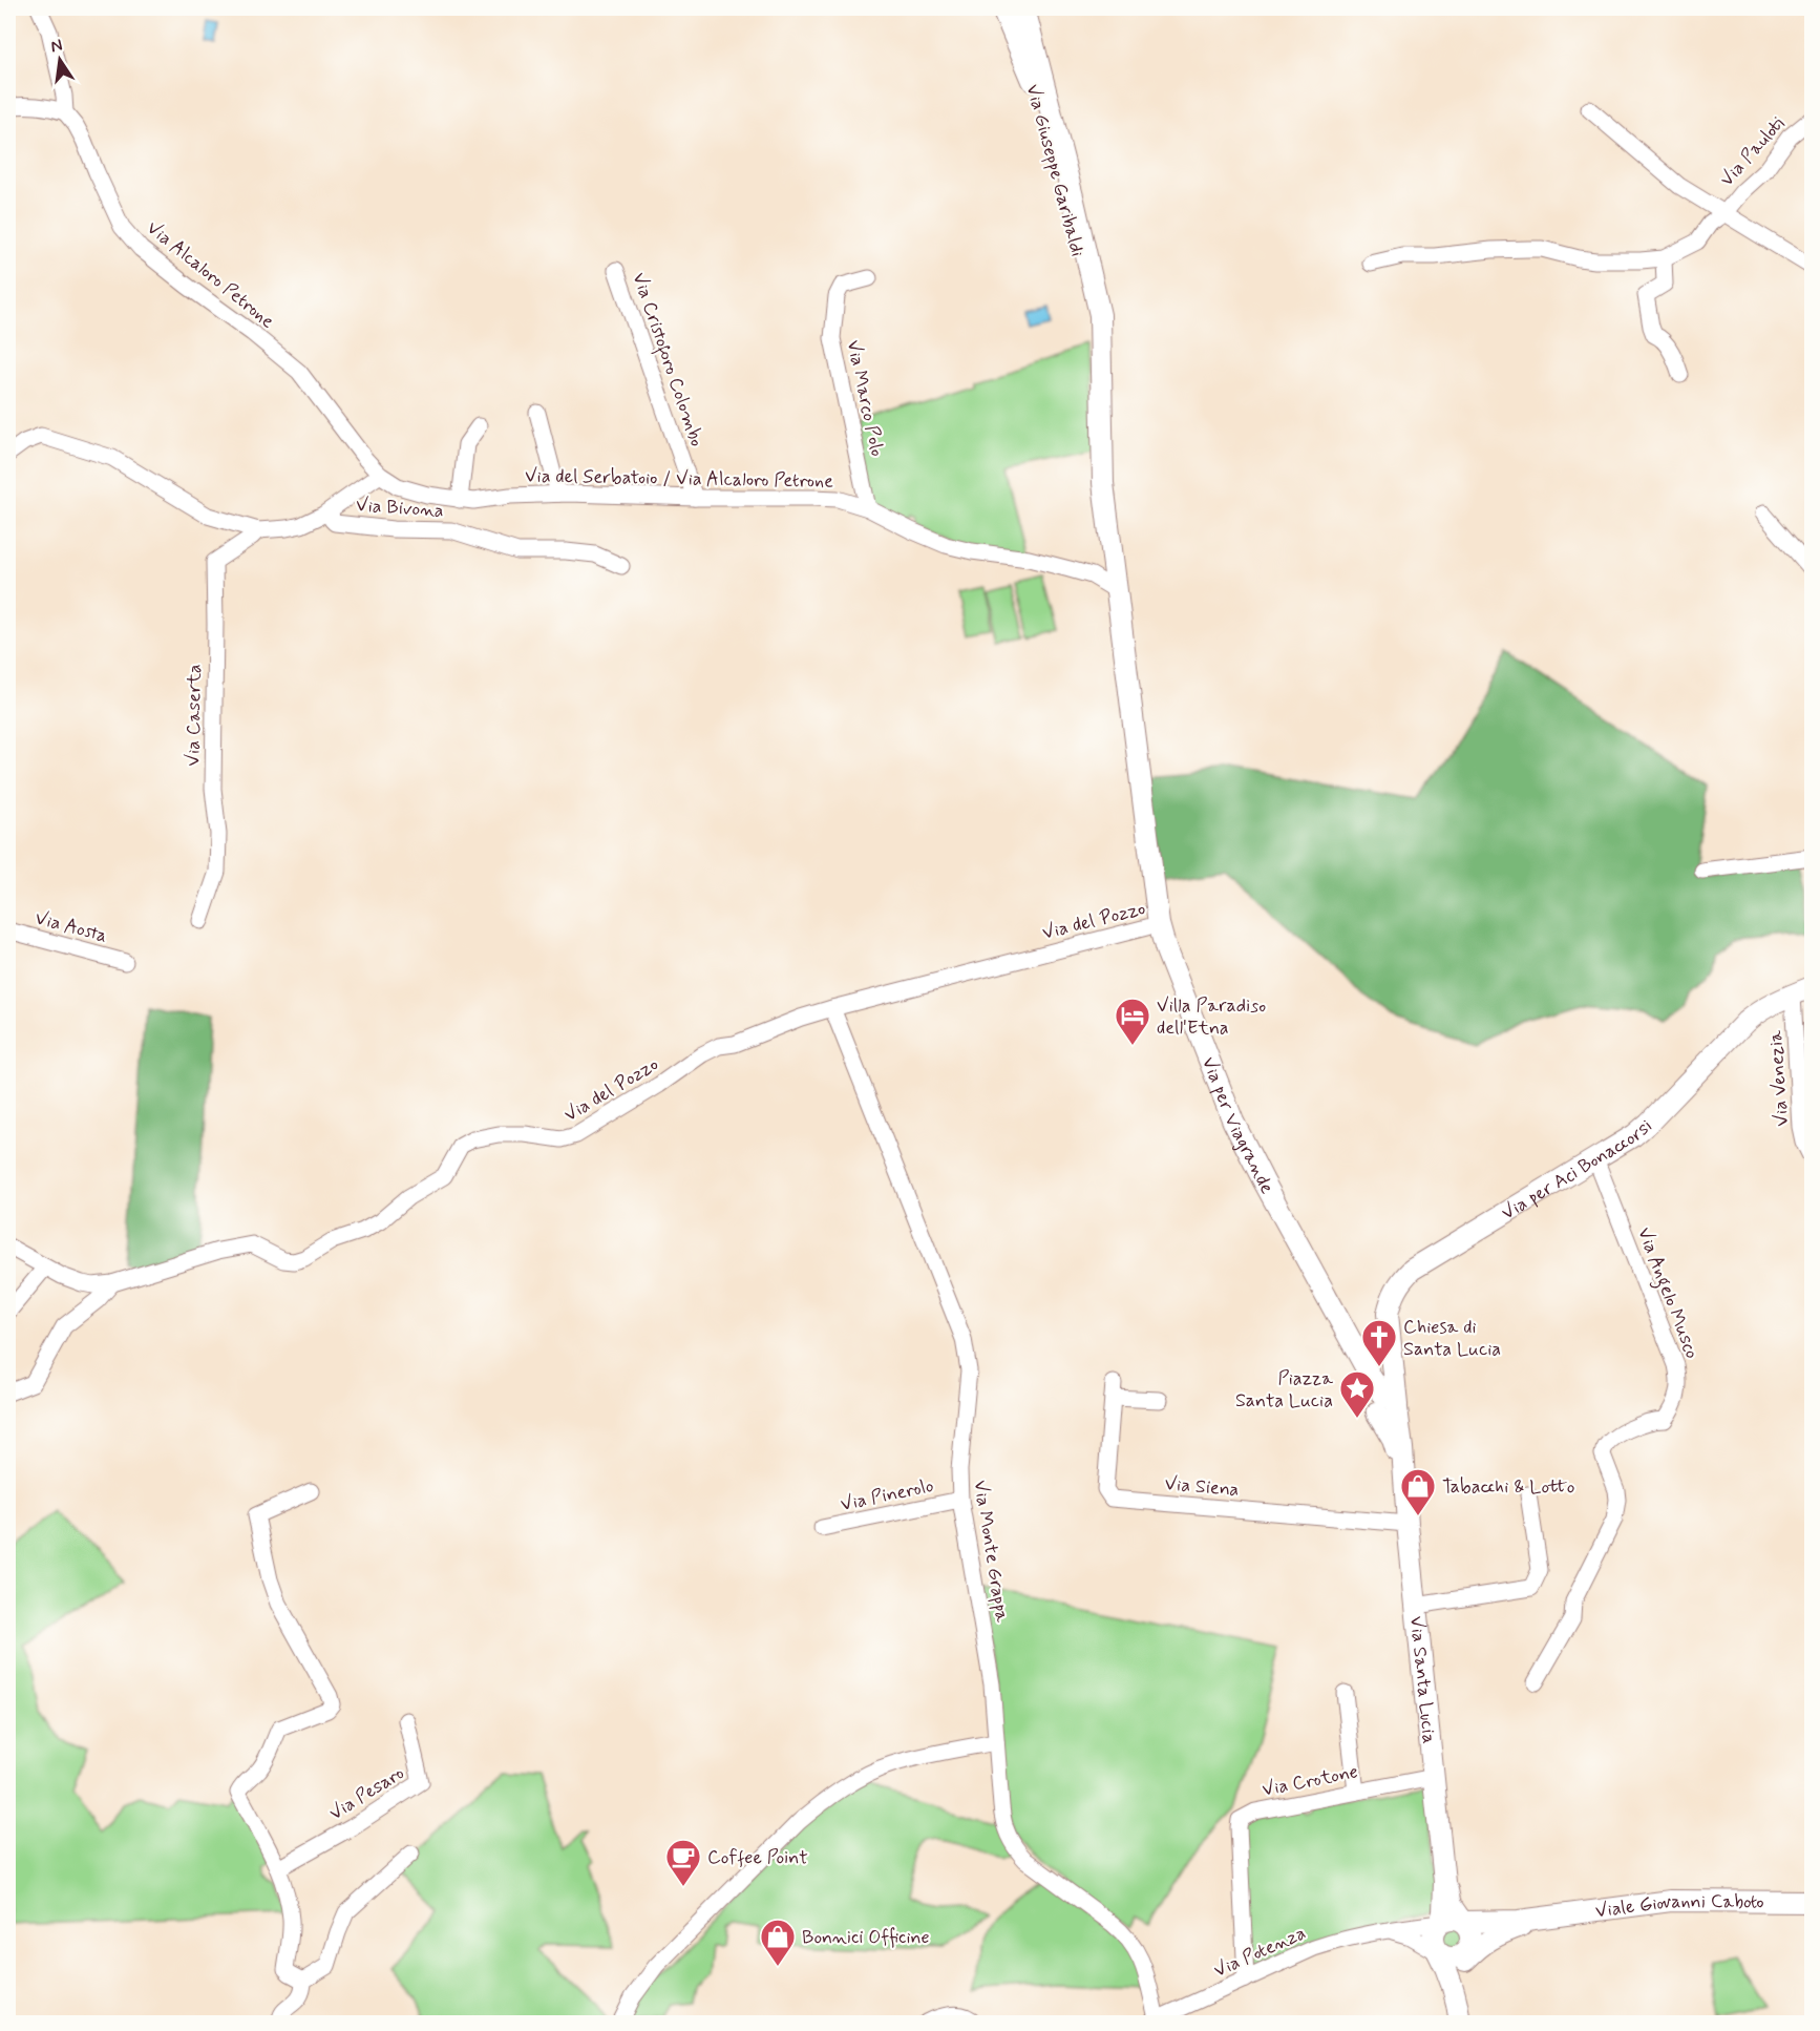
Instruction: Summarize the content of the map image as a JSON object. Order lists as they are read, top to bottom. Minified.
{"streets":{"main road":["Via Giuseppe Garibaldi","Via per Viagrande","Via per Aci Bonaccorsi","Via Santa Lucia","Viale Giovanni Caboto"],"street":["Via Pauloti","Via Alcaloro Petrone","Via Cristoforo Colombo","Via Marco Polo","Via del Serbatoio / Via Alcaloro Petrone","Via Bivona","Via Caserta","Via del Pozzo","Via Aosta","Via Venezia","Via Angelo Musco","Via Siena","Via Pinerolo","Via Monte Grappa","Via Crotone","Via Pesaro","Via Potenza"]},"crossings":[["Via Giuseppe Garibaldi","Via del Serbatoio / Via Alcaloro Petrone"],["Via Giuseppe Garibaldi","Via per Viagrande"],["Via Alcaloro Petrone","Via del Serbatoio / Via Alcaloro Petrone"],["Via Cristoforo Colombo","Via del Serbatoio / Via Alcaloro Petrone"],["Via Marco Polo","Via del Serbatoio / Via Alcaloro Petrone"],["Via del Pozzo","Via per Viagrande"],["Via del Pozzo","Via Monte Grappa"],["Via Venezia","Via per Aci Bonaccorsi"],["Via per Viagrande","Via per Aci Bonaccorsi"],["Via per Viagrande","Via Santa Lucia"],["Via per Aci Bonaccorsi","Via Angelo Musco"],["Via per Aci Bonaccorsi","Via Santa Lucia"],["Via Siena","Via Santa Lucia"],["Via Pinerolo","Via Monte Grappa"],["Via Monte Grappa","Via Potenza"],["Via Santa Lucia","Via Crotone"],["Via Crotone","Via Potenza"]],"places":{"hotel":["Villa Paradiso dell'Etna"],"church":["Chiesa di Santa Lucia"],"place":["Piazza Santa Lucia"],"shop":["Tabacchi & Lotto","Bonnici Officine"],"cafe":["Coffee Point"]},"north":"top"}
